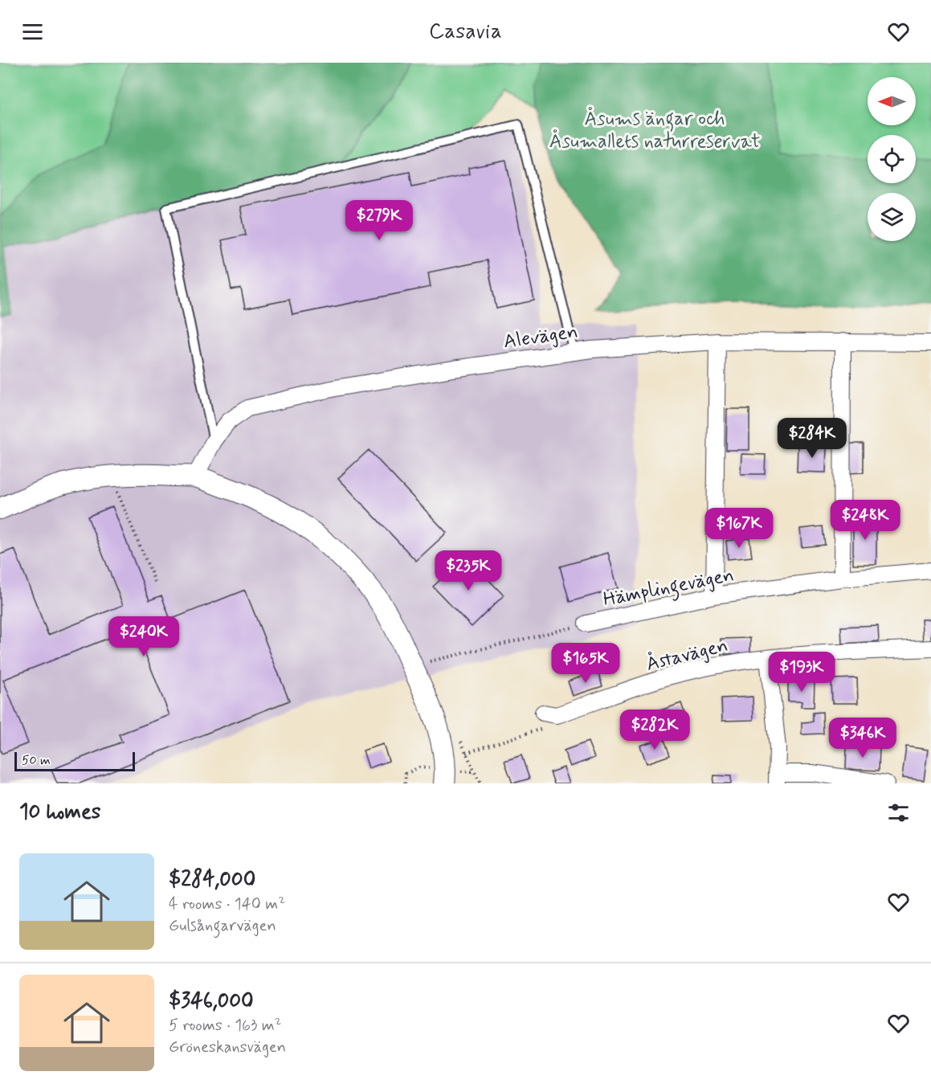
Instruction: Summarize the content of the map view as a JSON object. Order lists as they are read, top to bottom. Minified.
{"streets":{"street":["Alevägen","Hämplingevägen","Åstavägen"]},"parks":["Åsums ängar och Åsumallets naturreservat"],"scale_bar":"50 m","north":"left","page":{"header":"Casavia","price":["$279K","$284K","$248K","$167K","$235K","$240K","$165K","$193K","$282K","$346K"],"scale":"50 m","heading":"10 homes","list":[{"name":"$284,000","note":"4 rooms · 140 m² · Gulsångarvägen"},{"name":"$346,000","note":"5 rooms · 163 m² · Gröneskansvägen"}]}}
